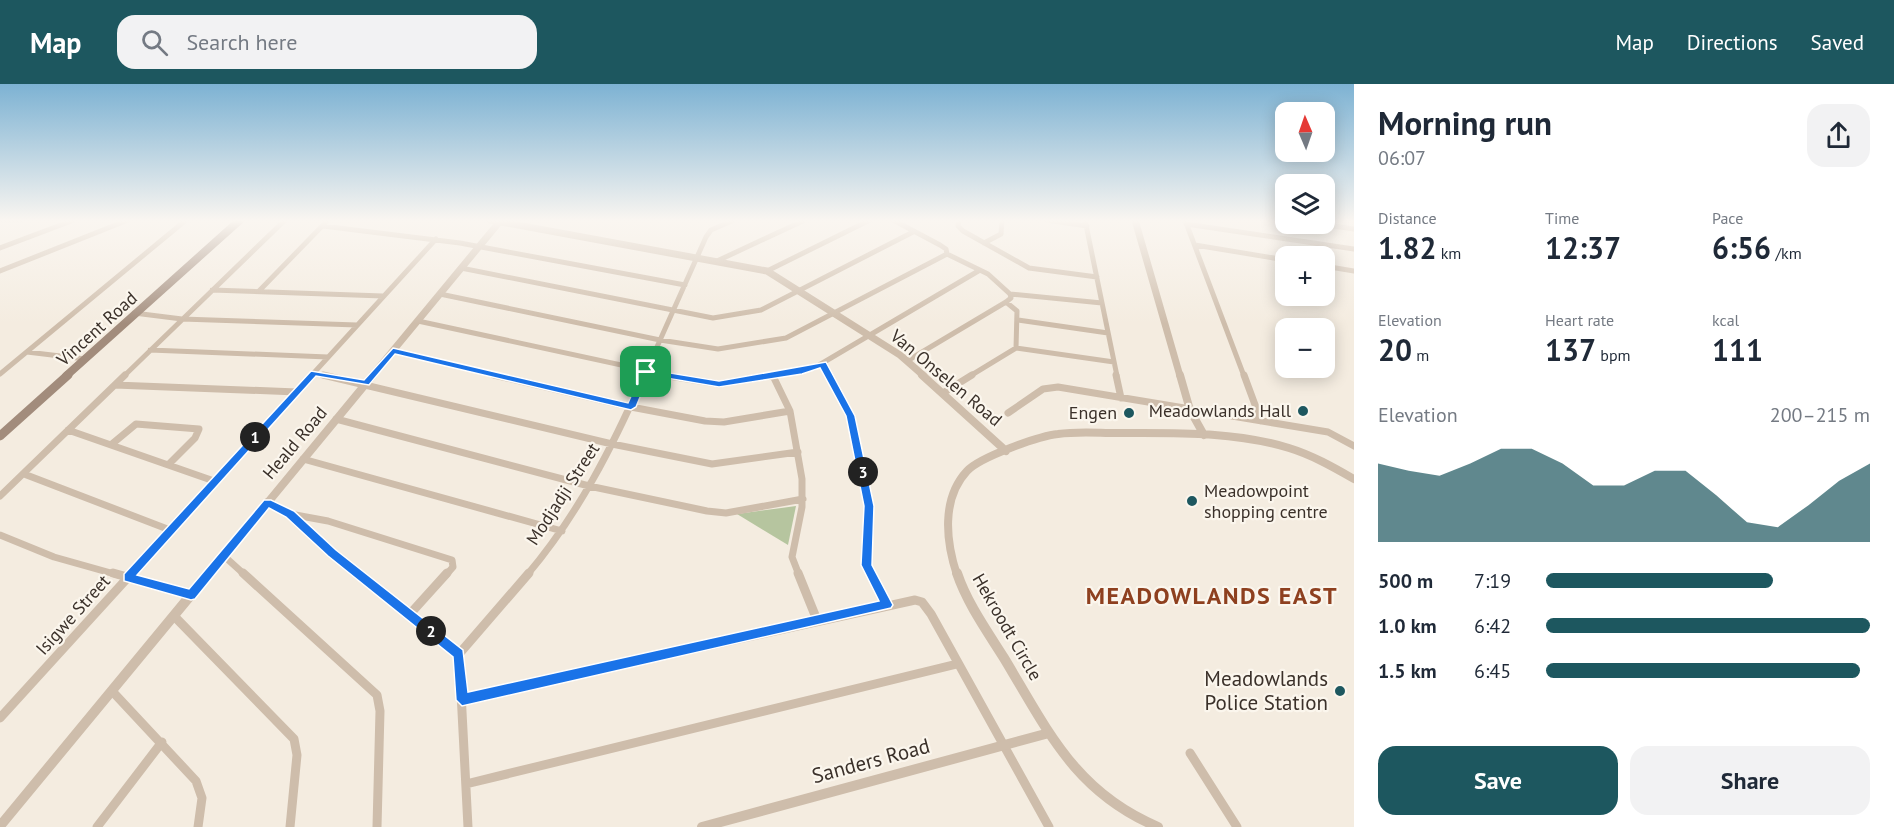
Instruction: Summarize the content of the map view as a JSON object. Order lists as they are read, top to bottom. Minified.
{"streets":{"main road":["Vincent Road"],"street":["Van Onselen Road","Heald Road","Modjadji Street","Isigwe Street","Hekroodt Circle","Sanders Road"]},"crossings":[["Van Onselen Road","Modjadji Street"],["Van Onselen Road","Hekroodt Circle"],["Hekroodt Circle","Sanders Road"]],"districts":["MEADOWLANDS EAST"],"places":["Meadowlands Hall","Engen","Meadowpoint shopping centre","Meadowlands Police Station"],"north":"top","page":{"header":"Map","search":"Search here","nav":["Map","Directions","Saved"],"heading":["Morning run","06:07"],"map_buttons":["+","−"],"stats":[["Distance","1.82 km"],["Time","12:37"],["Pace","6:56 /km"],["Elevation","20 m"],["Heart rate","137 bpm"],["kcal","111"]],"chart":["Elevation","200–215 m"],"pins":["1","3","2"],"list":[{"name":"500 m","note":"7:19"},{"name":"1.0 km","note":"6:42"},{"name":"1.5 km","note":"6:45"}],"buttons":["Save","Share"]}}
